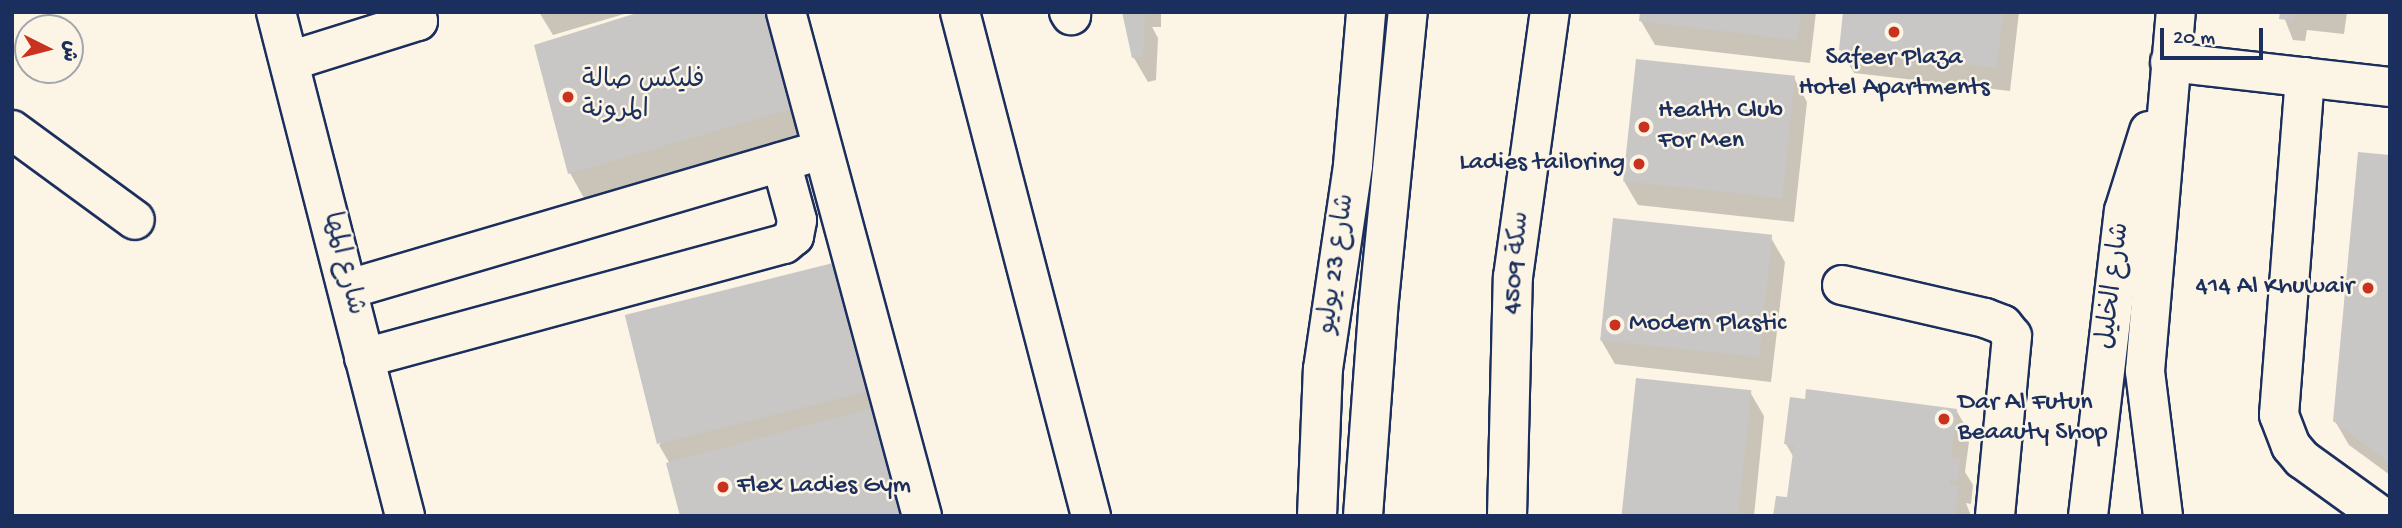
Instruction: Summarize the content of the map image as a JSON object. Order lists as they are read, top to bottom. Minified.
{"streets":{"street":["سكة 4509","شارع المها","شارع 23 يوليو","شارع الخليل"]},"places":["Safeer Plaza Hotel Apartments","فليكس صالة المرونة","Health Club For Men","Ladies tailoring","414 Al Khuwair","Modern Plastic","Dar Al Futun Beaauty Shop","Flex Ladies Gym"],"scale_bar":"20 m","north":"right"}
